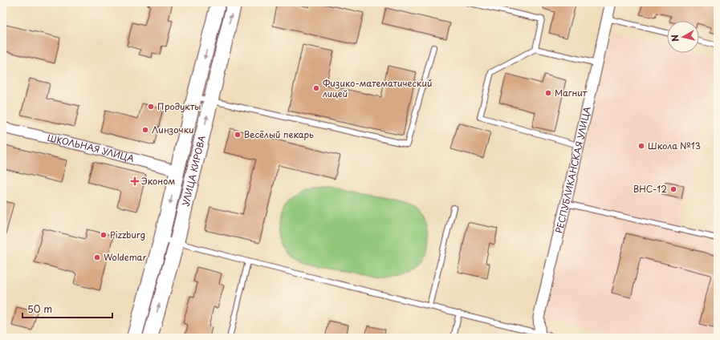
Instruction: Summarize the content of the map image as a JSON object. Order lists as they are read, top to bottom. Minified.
{"streets":{"main road":["УЛИЦА КИРОВА"],"street":["ШКОЛЬНАЯ УЛИЦА","РЕСПУБЛИКАНСКАЯ УЛИЦА"]},"crossings":[["ШКОЛЬНАЯ УЛИЦА","УЛИЦА КИРОВА"]],"places":{"other":["Физико-математический лицей","Магнит","Продукты","Линзочки","Весёлый пекарь","Школа №13","ВНС-12","Pizzburg","Woldemar"],"health":["Эконом"]},"scale_bar":"50 m","north":"left"}
